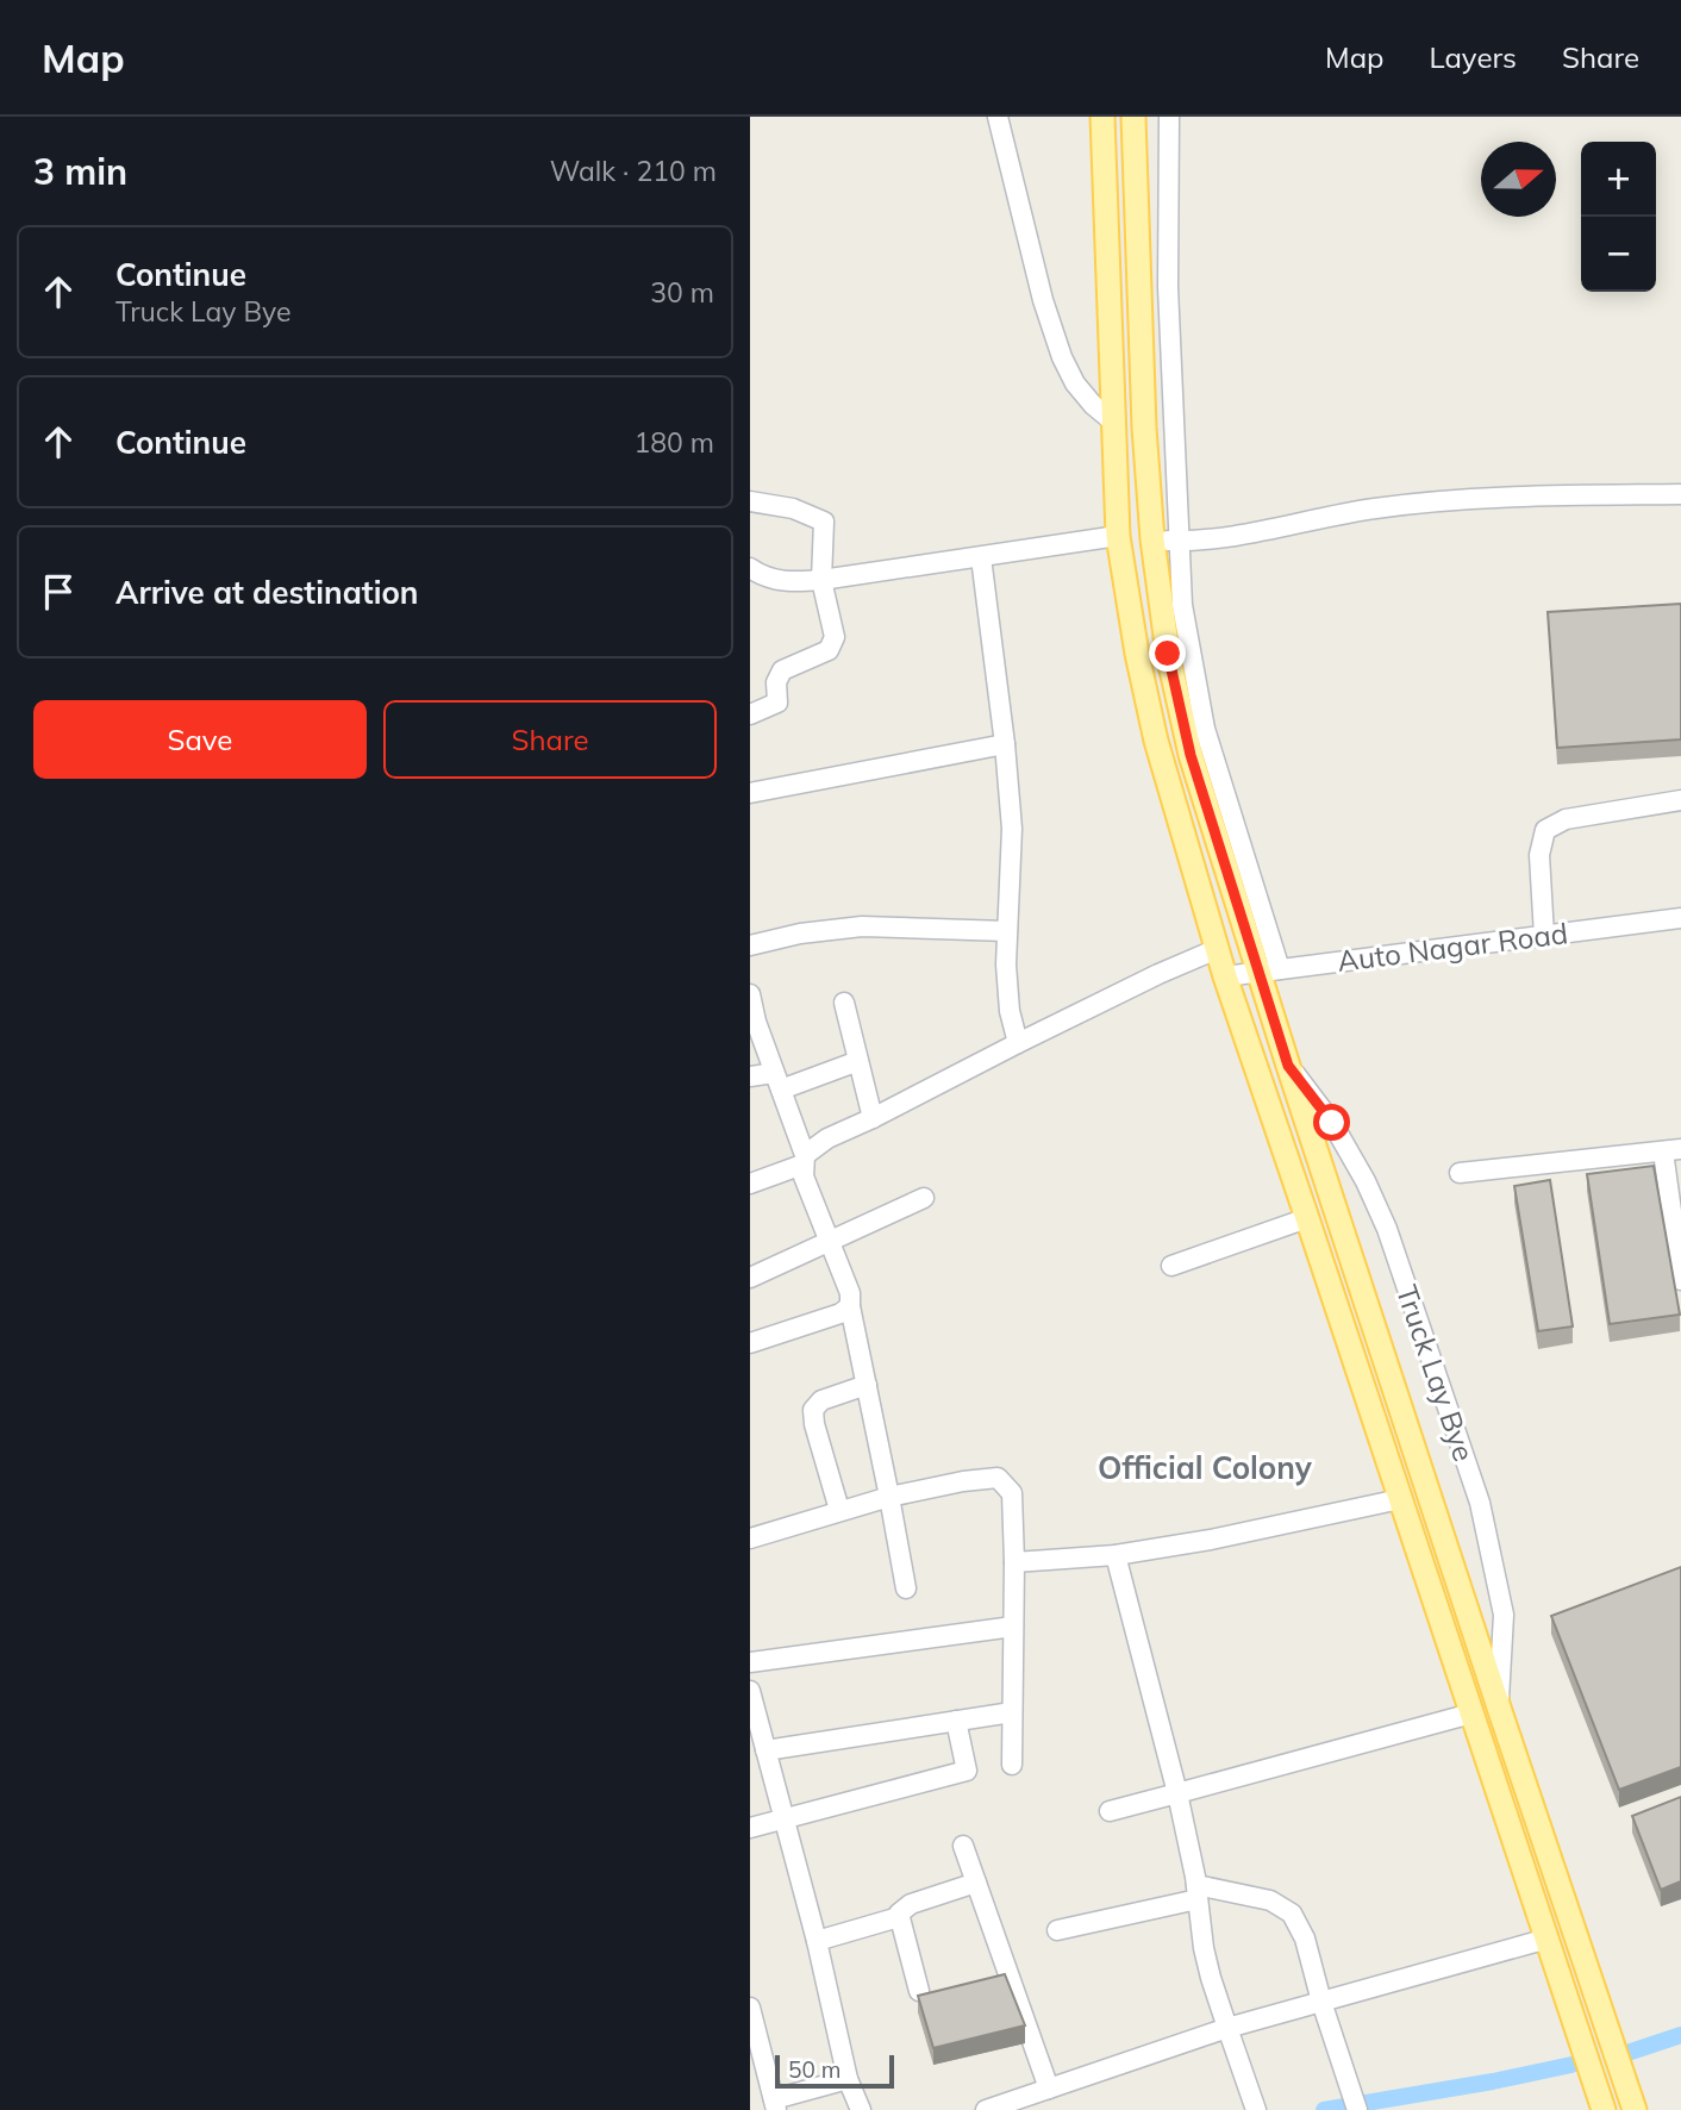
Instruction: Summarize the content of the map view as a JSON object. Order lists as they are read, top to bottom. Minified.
{"streets":{"street":["Auto Nagar Road","Truck Lay Bye"]},"districts":["Official Colony"],"scale_bar":"50 m","north":"right","page":{"header":"Map","nav":["Map","Layers","Share"],"heading":["3 min","Walk · 210 m"],"map_buttons":["+","−"],"list":[["Continue","Truck Lay Bye","30 m"],["Continue","180 m"],"Arrive at destination"],"buttons":["Save","Share"],"scale":"50 m"}}
